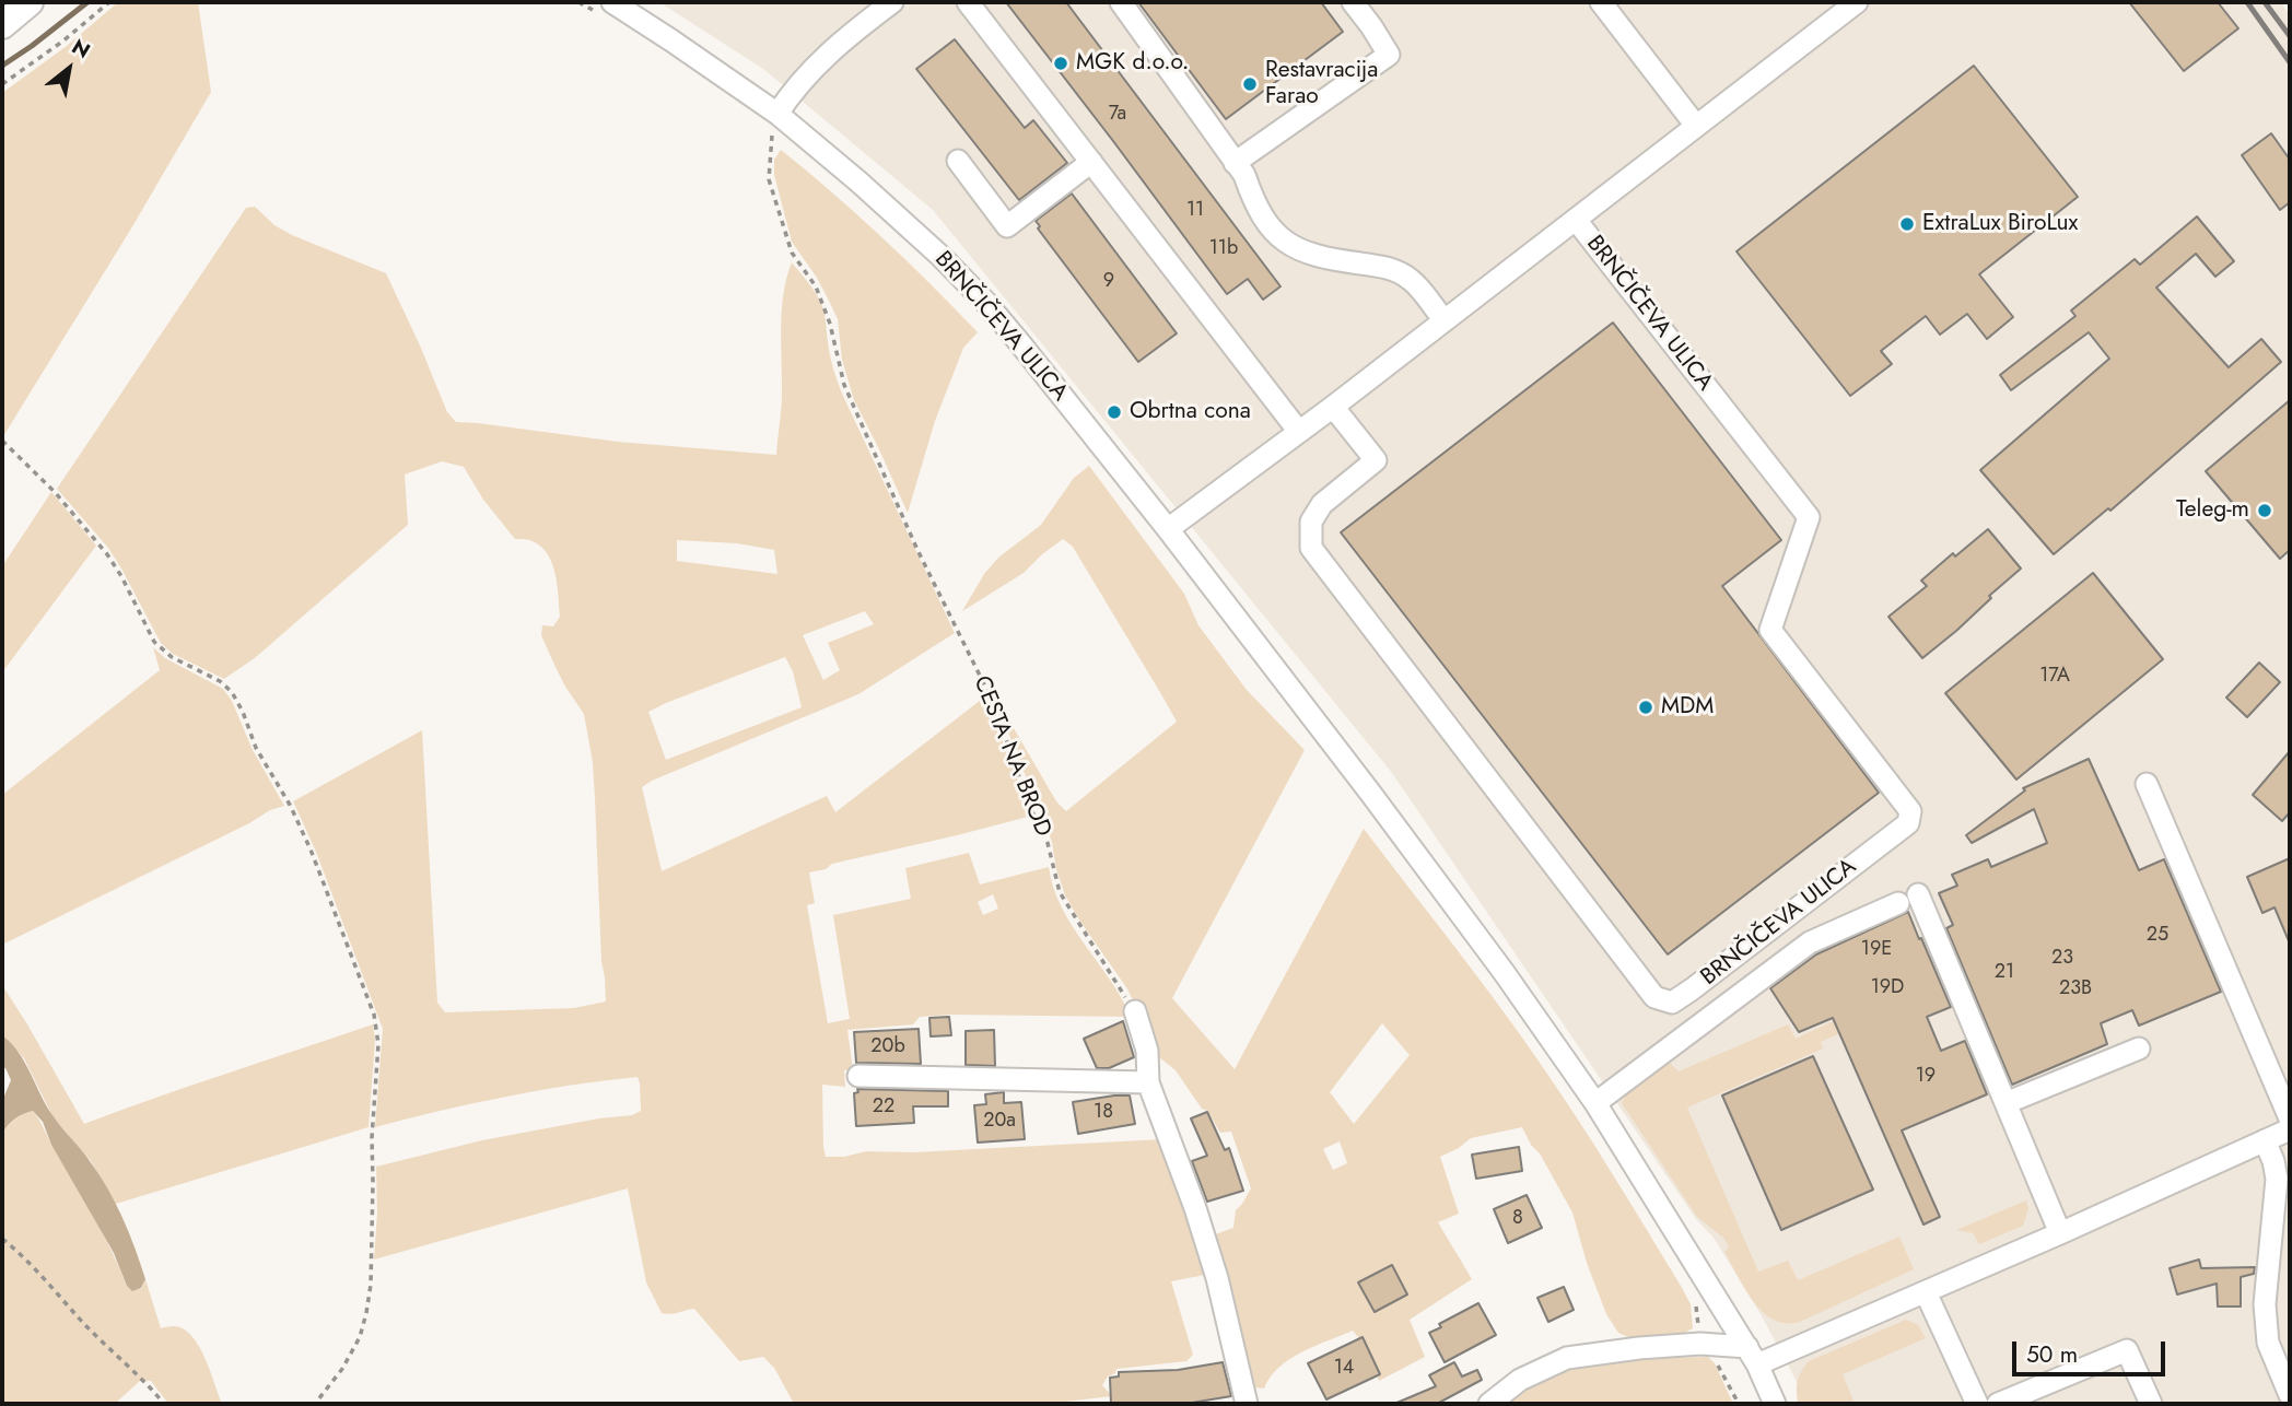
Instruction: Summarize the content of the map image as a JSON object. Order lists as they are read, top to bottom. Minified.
{"streets":{"street":["BRNČIČEVA ULICA"],"path":["CESTA NA BROD"]},"crossings":[["BRNČIČEVA ULICA","CESTA NA BROD"]],"places":["MGK d.o.o.","Restavracija Farao","ExtraLux BiroLux","Obrtna cona","Teleg-m","MDM"],"house_numbers":["7a","11","11b","9","17A","25","19E","23","21","19D","23B","20b","19","22","18","20a","8","14"],"scale_bar":"50 m","north":"top right"}
